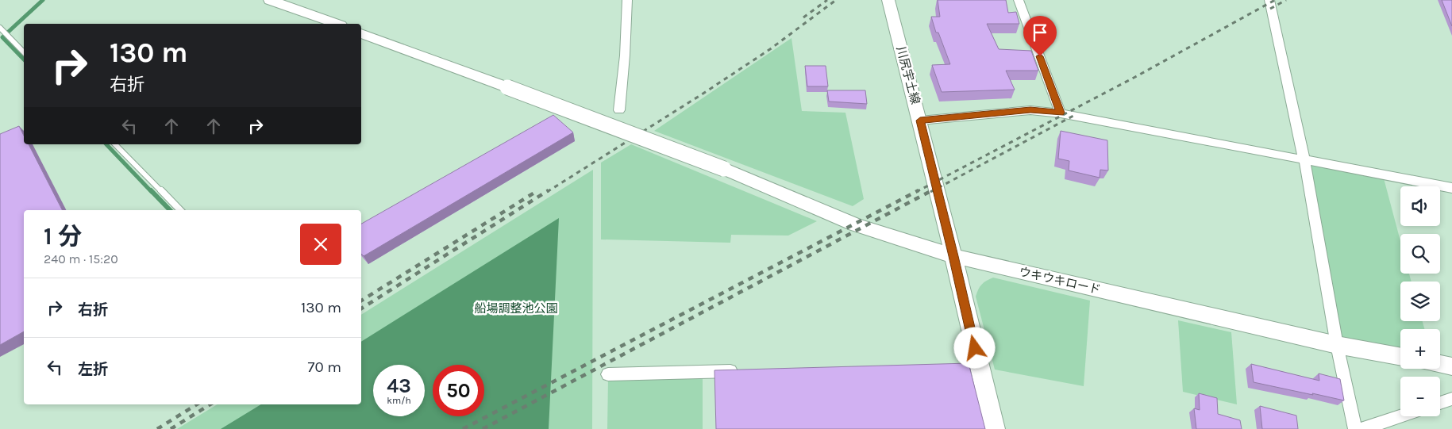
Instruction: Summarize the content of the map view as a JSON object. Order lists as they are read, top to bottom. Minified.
{"streets":{"street":["川尻宇土線","ウキウキロード"]},"crossings":[["川尻宇土線","ウキウキロード"]],"parks":["船場調整池公園"],"page":{"turn":["130 m","右折"],"map_buttons":["+","−"],"heading":["1 分","240 m · 15:20"],"list":[{"name":"右折","value":"130 m"},{"name":"左折","value":"70 m"}],"speed":"43 km/h","limit":"50"}}
